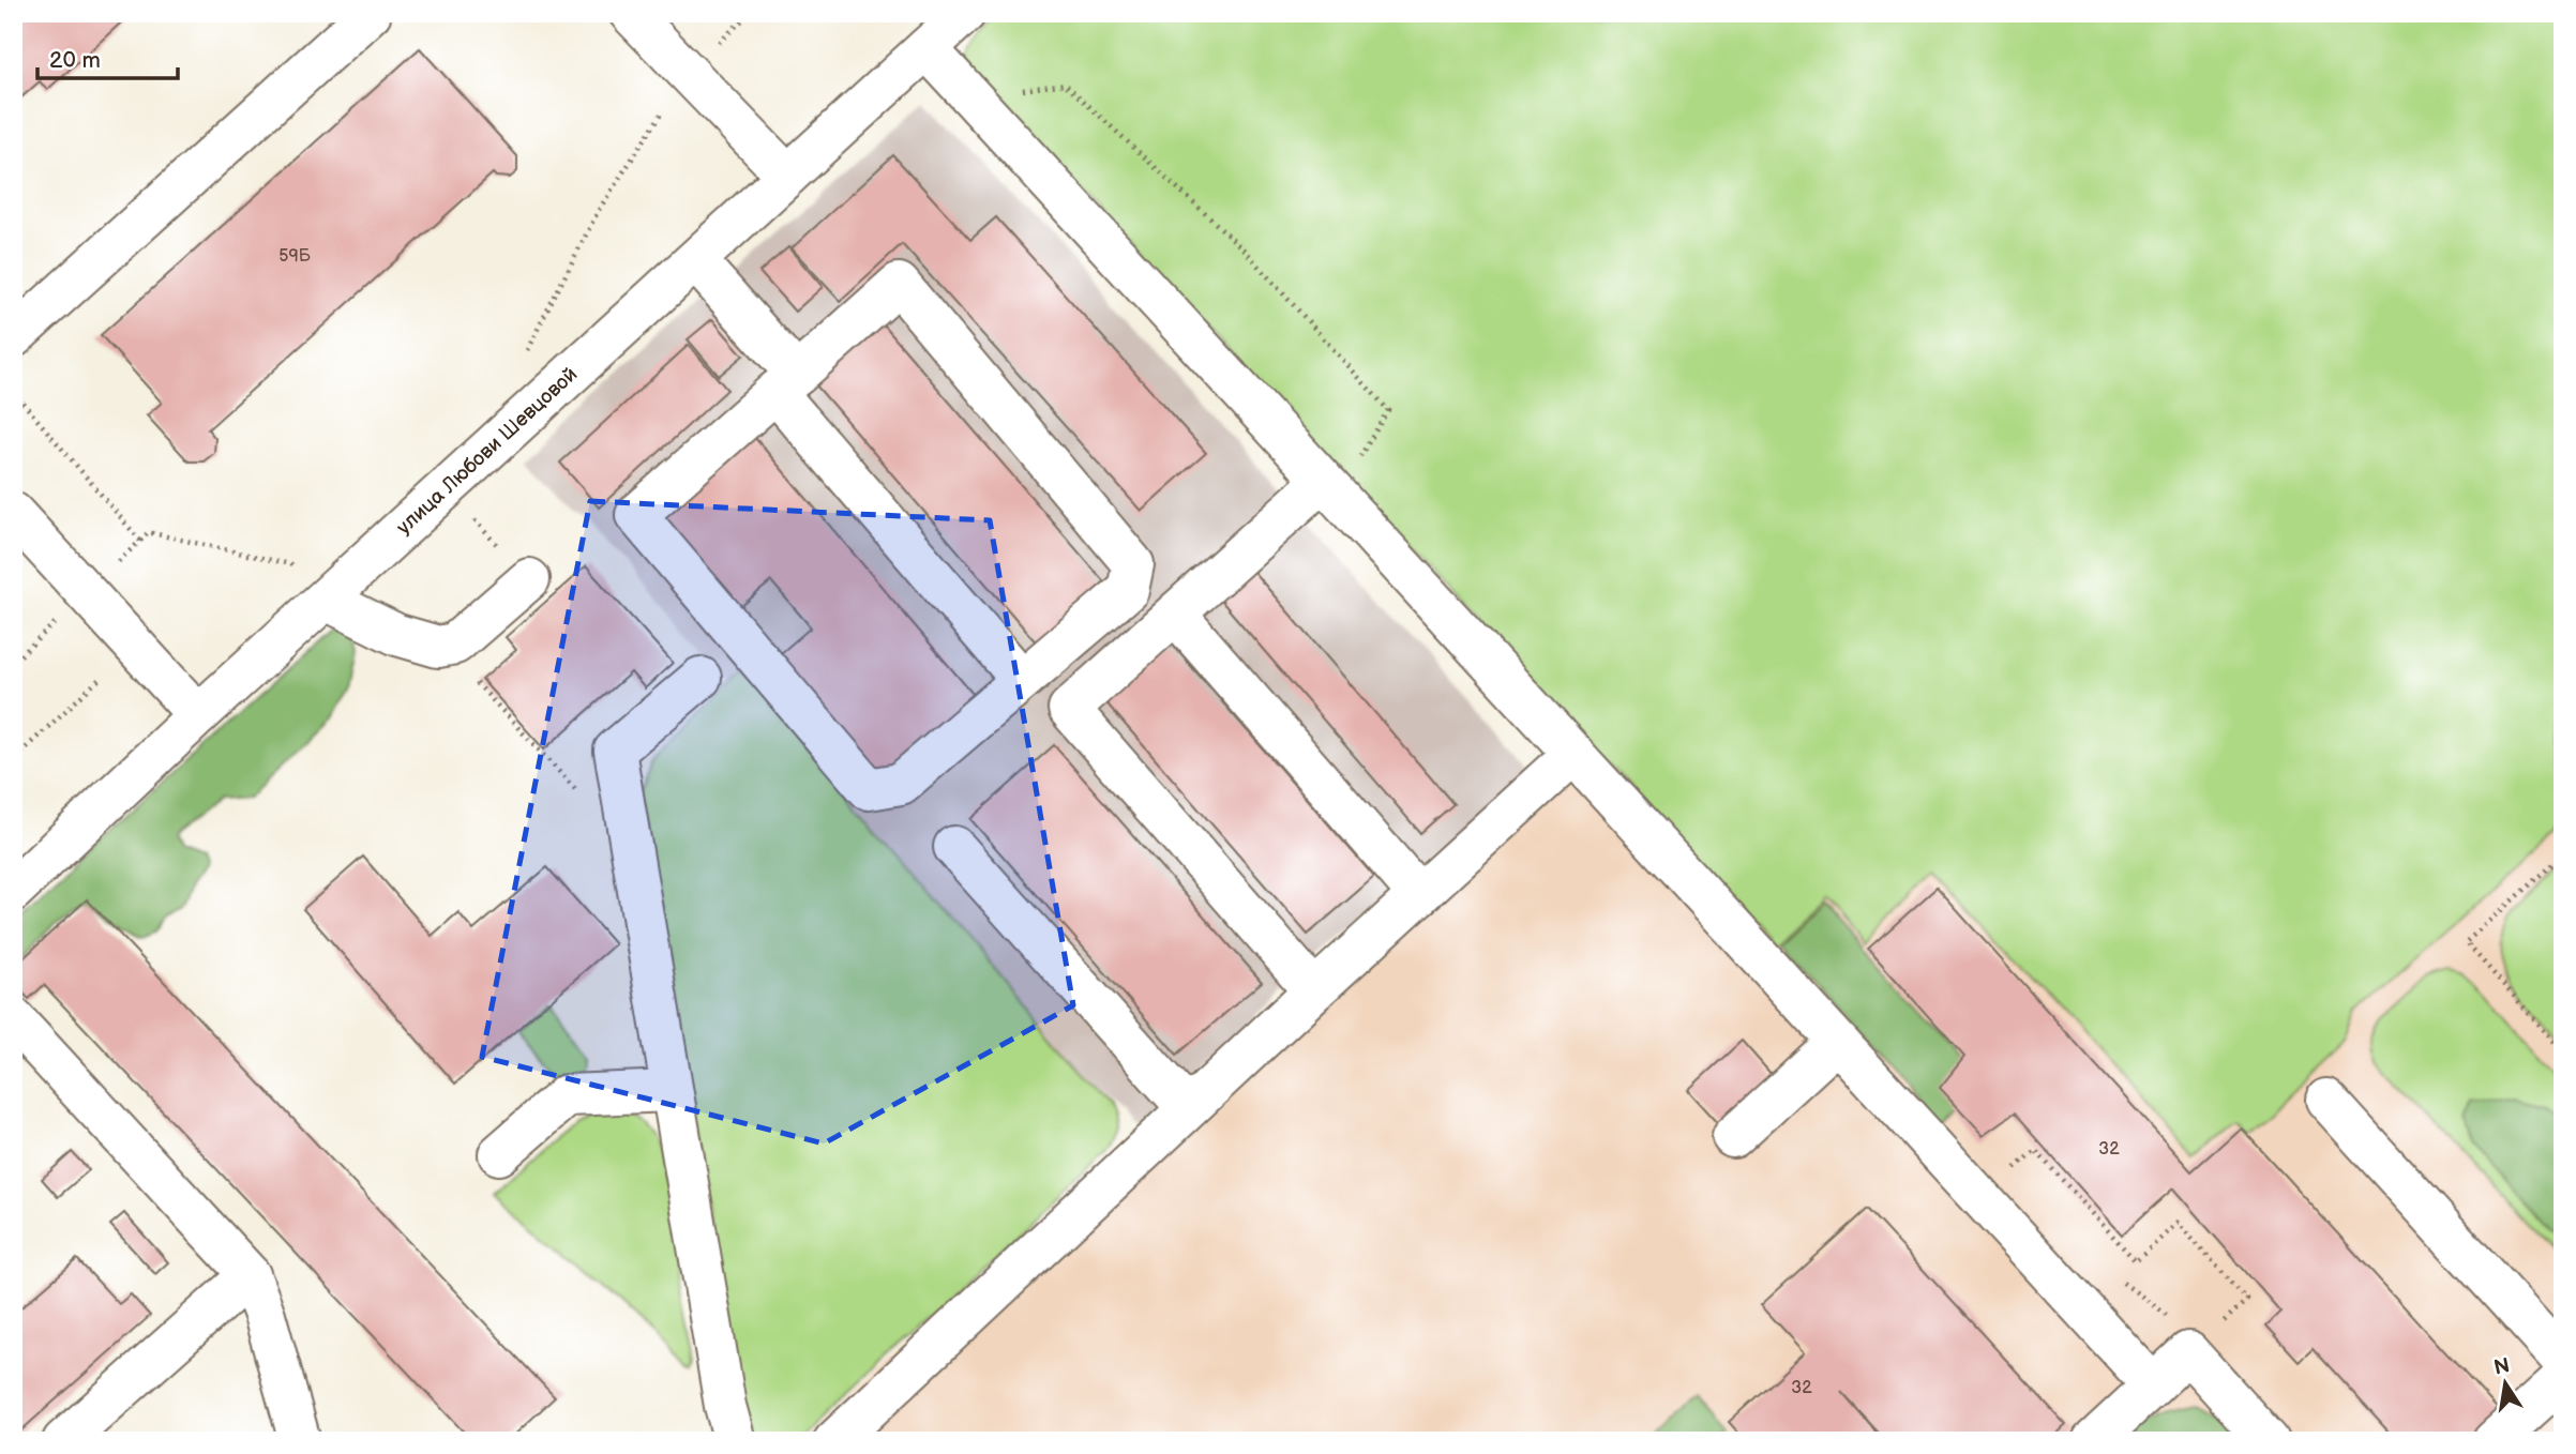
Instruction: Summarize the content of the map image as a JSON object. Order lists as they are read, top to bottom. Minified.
{"streets":{"street":["улица Любови Шевцовой"]},"house_numbers":["59Б","32","32"],"scale_bar":"20 m","north":"top"}
